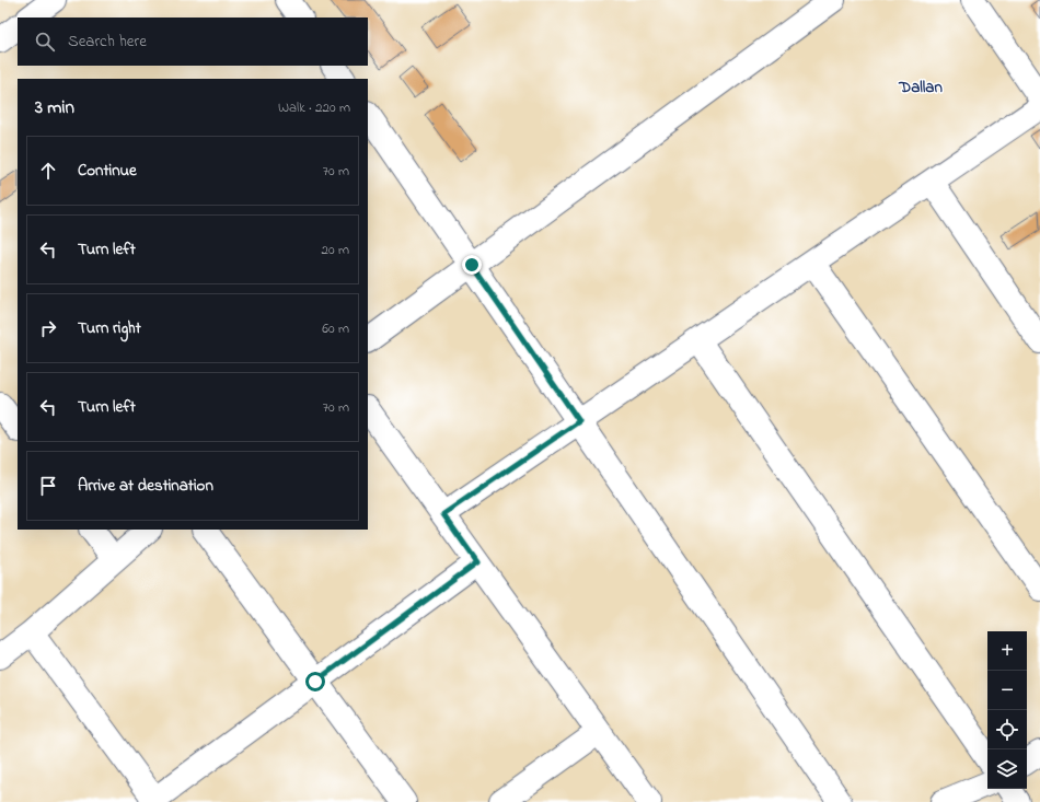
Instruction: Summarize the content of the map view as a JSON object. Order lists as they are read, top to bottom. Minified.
{"districts":["Dallan"],"page":{"search":"Search here","heading":["3 min","Walk · 220 m"],"list":[["Continue","70 m"],["Turn left","20 m"],["Turn right","60 m"],["Turn left","70 m"],"Arrive at destination"],"map_buttons":["+","−"]}}
